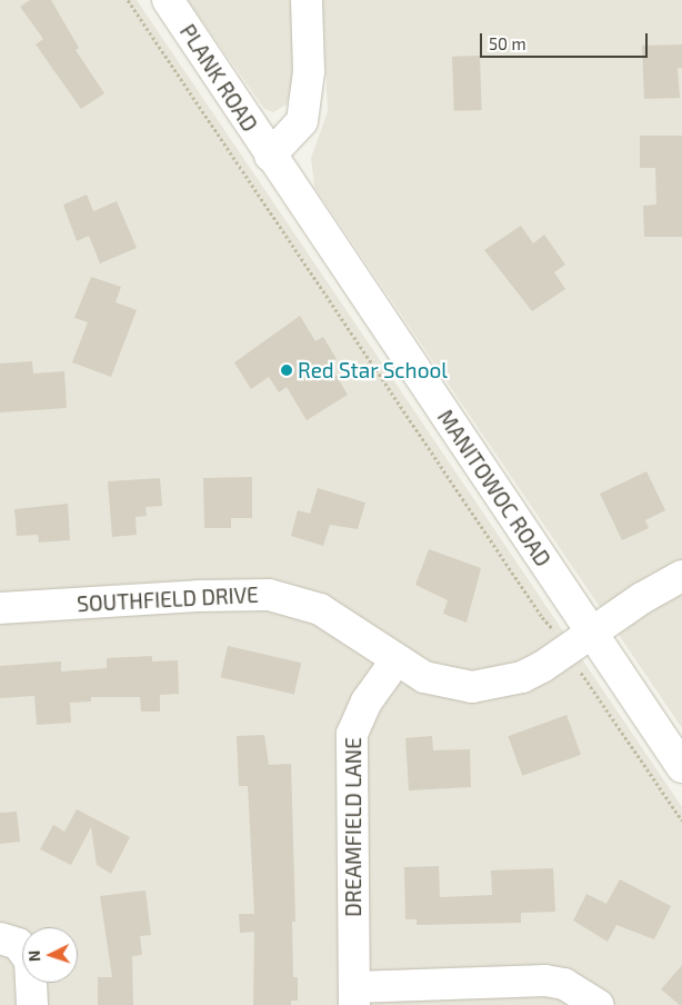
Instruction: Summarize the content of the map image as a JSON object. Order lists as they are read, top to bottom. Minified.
{"streets":{"street":["PLANK ROAD","MANITOWOC ROAD","SOUTHFIELD DRIVE","DREAMFIELD LANE"]},"crossings":[["PLANK ROAD","MANITOWOC ROAD"],["MANITOWOC ROAD","SOUTHFIELD DRIVE"],["SOUTHFIELD DRIVE","DREAMFIELD LANE"]],"places":["Red Star School"],"scale_bar":"50 m","north":"left"}
